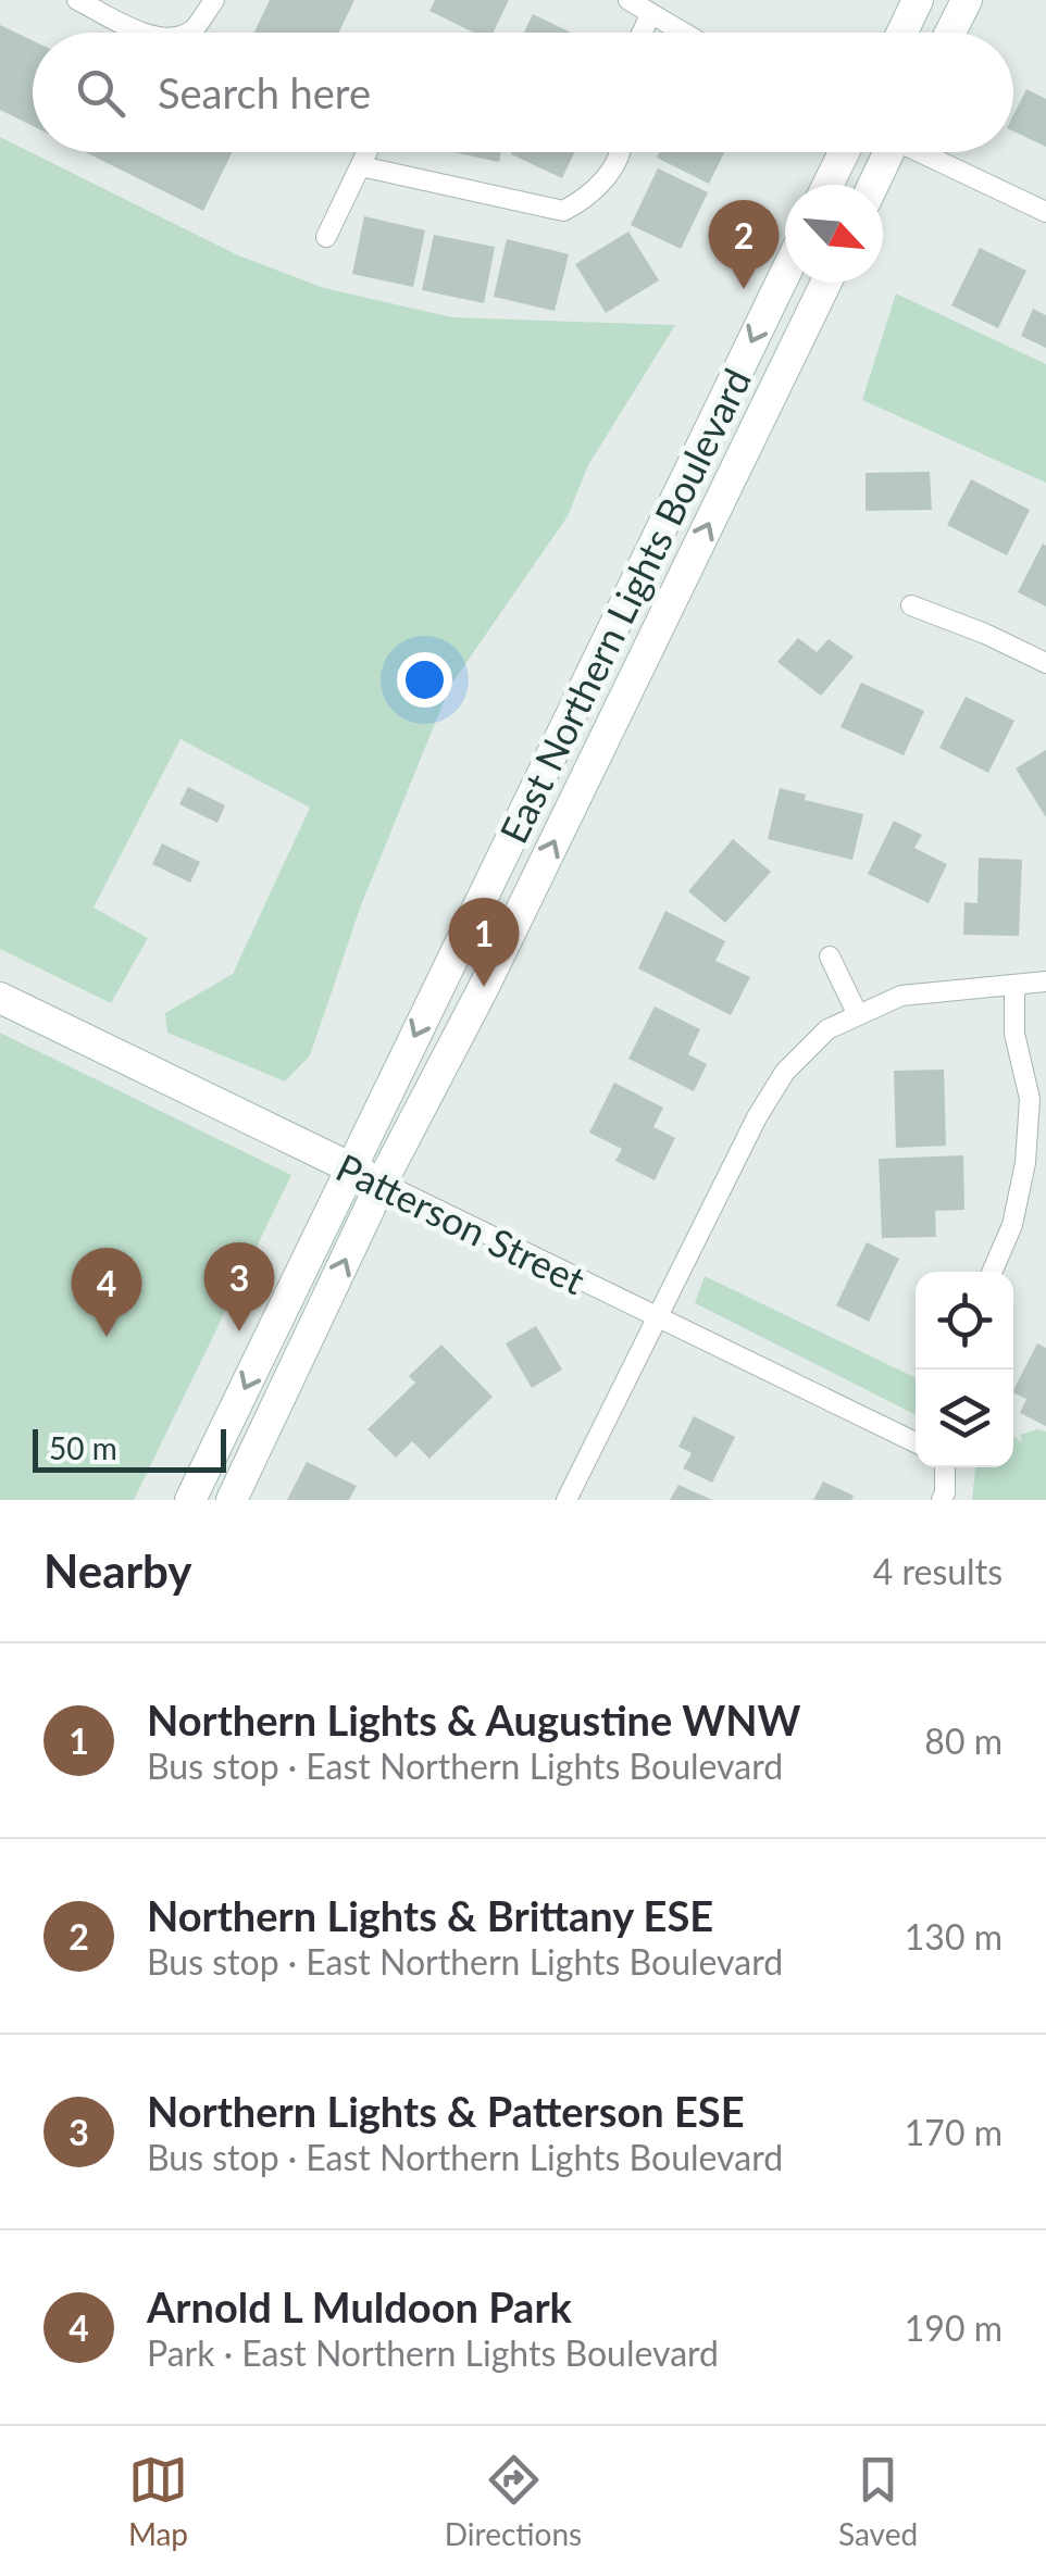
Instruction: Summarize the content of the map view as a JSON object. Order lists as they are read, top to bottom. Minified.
{"streets":{"main road":["East Northern Lights Boulevard","Patterson Street"]},"crossings":[["East Northern Lights Boulevard","Patterson Street"]],"scale_bar":"50 m","north":"bottom right","page":{"search":"Search here","pins":["2","1","3","4"],"scale":"50 m","heading":["Nearby","4 results"],"list":[{"mark":"1","name":"Northern Lights & Augustine WNW","note":"Bus stop · East Northern Lights Boulevard","value":"80 m"},{"mark":"2","name":"Northern Lights & Brittany ESE","note":"Bus stop · East Northern Lights Boulevard","value":"130 m"},{"mark":"3","name":"Northern Lights & Patterson ESE","note":"Bus stop · East Northern Lights Boulevard","value":"170 m"},{"mark":"4","name":"Arnold L Muldoon Park","note":"Park · East Northern Lights Boulevard","value":"190 m"}],"nav":["Map","Directions","Saved"]}}
